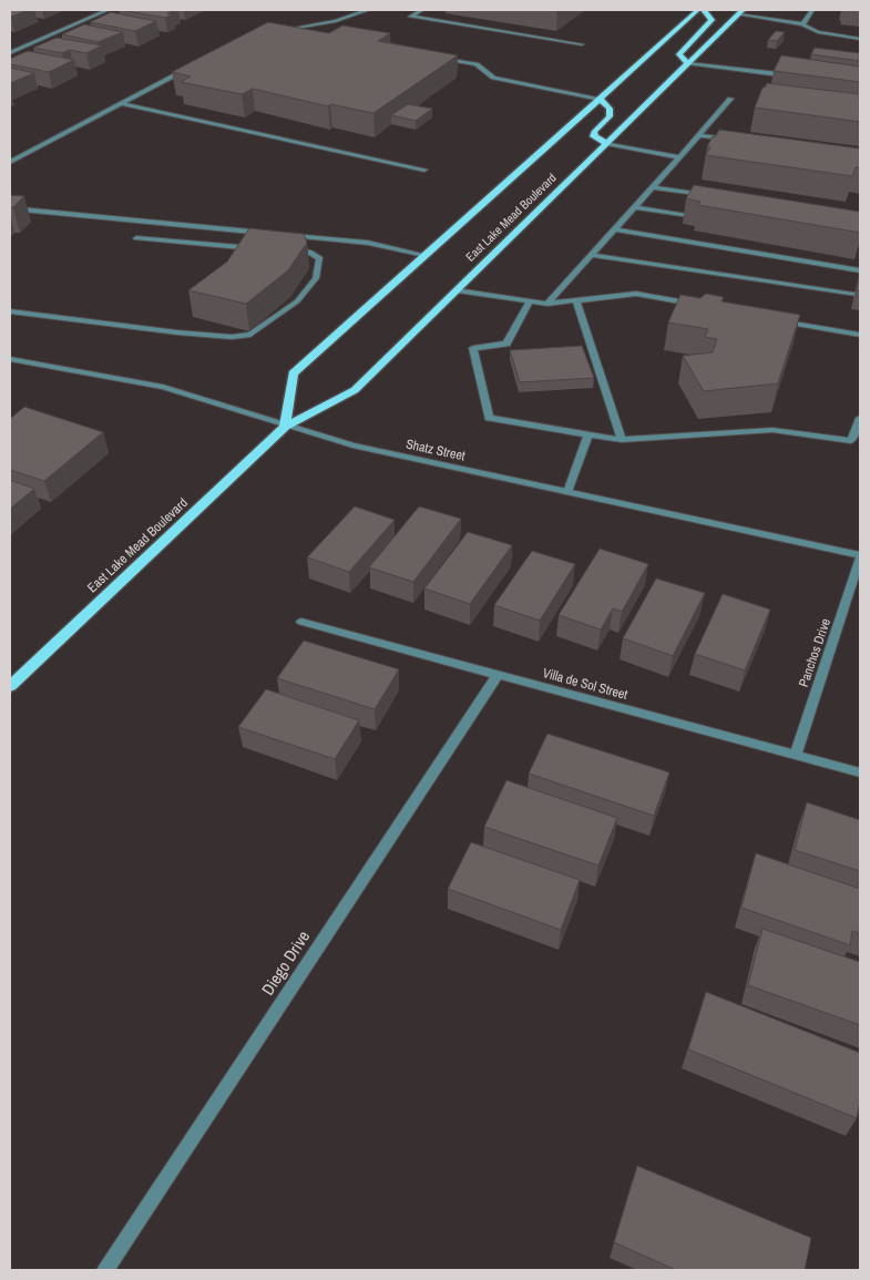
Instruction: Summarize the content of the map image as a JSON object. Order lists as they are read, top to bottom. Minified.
{"streets":{"main road":["East Lake Mead Boulevard"],"street":["Shatz Street","Panchos Drive","Villa de Sol Street","Diego Drive"]},"crossings":[["East Lake Mead Boulevard","Shatz Street"],["Shatz Street","Panchos Drive"],["Panchos Drive","Villa de Sol Street"],["Villa de Sol Street","Diego Drive"]]}
